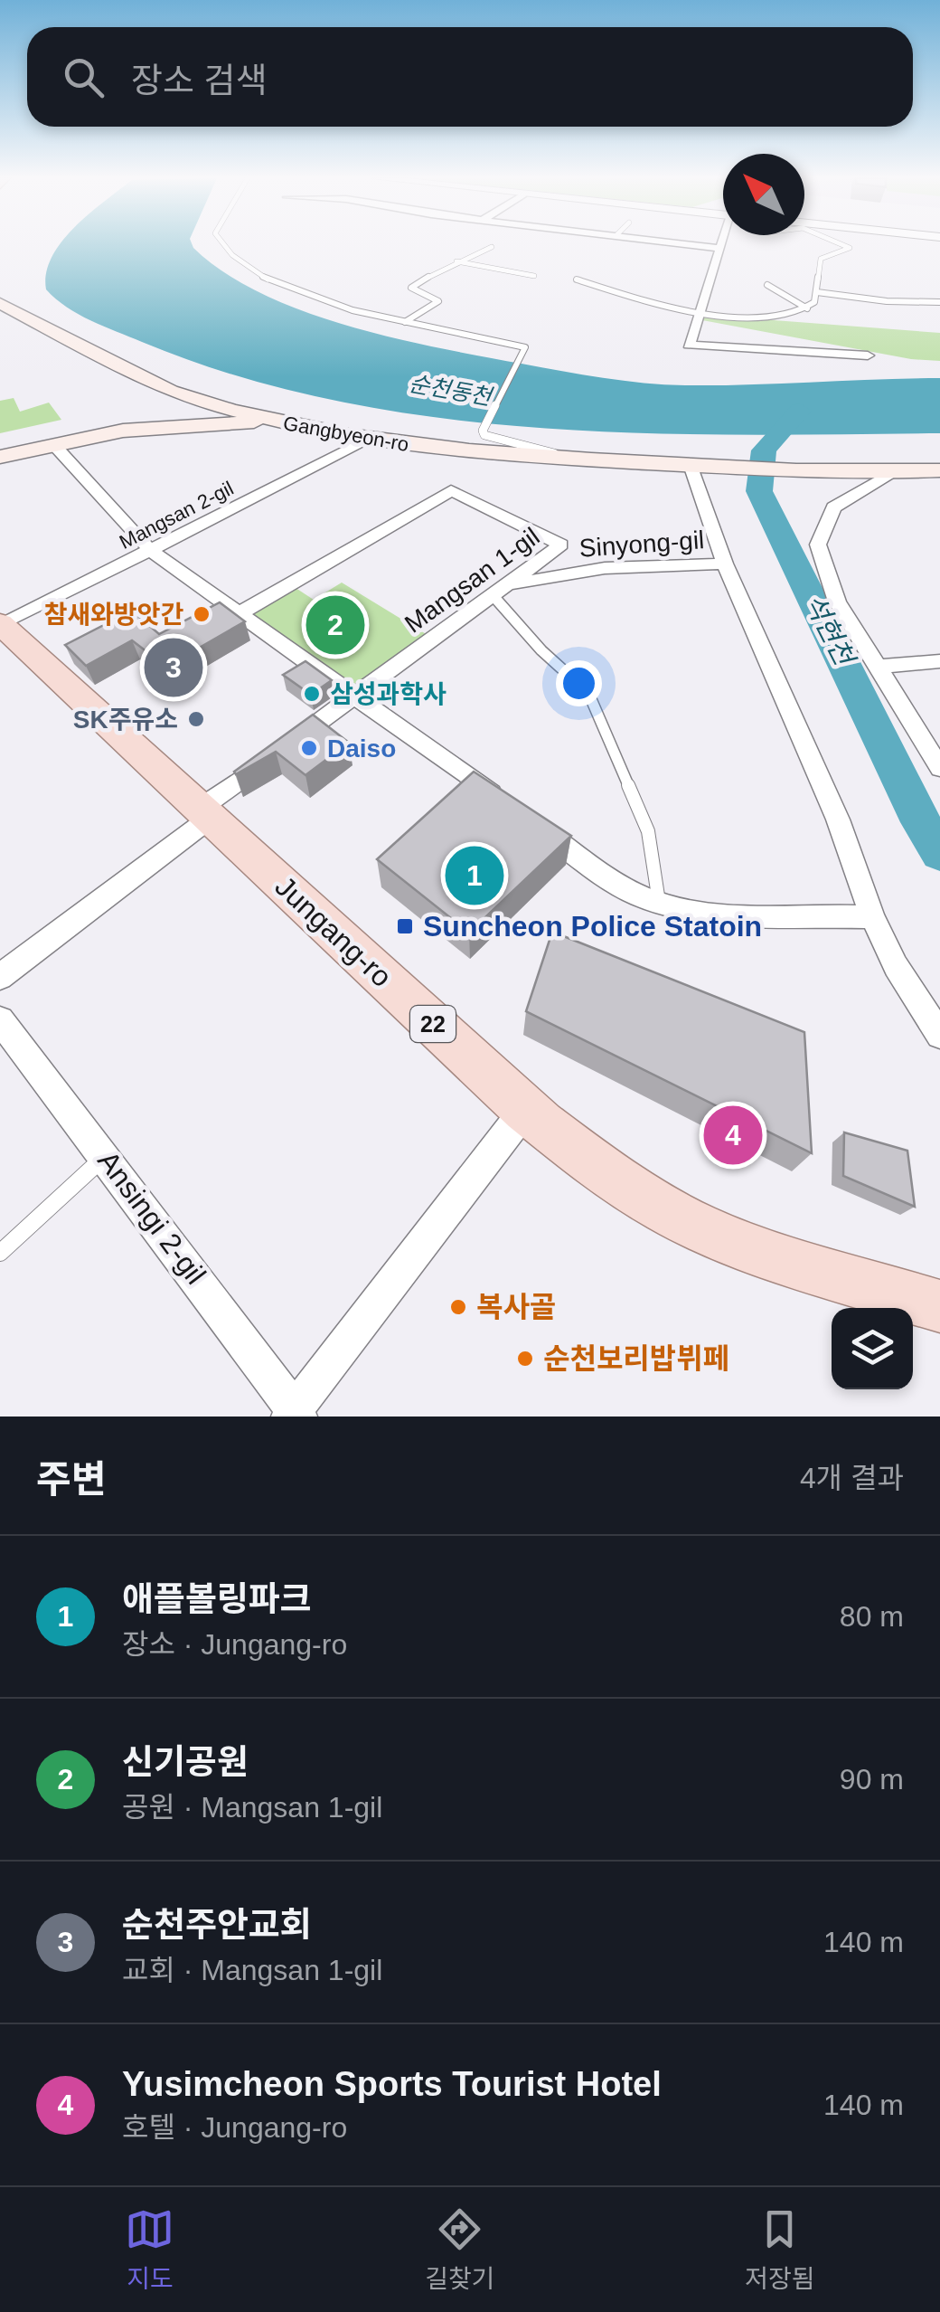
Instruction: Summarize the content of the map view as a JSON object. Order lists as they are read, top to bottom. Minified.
{"streets":{"main road":["Gangbyeon-ro","Jungang-ro","22"],"street":["Mangsan 2-gil","Sinyong-gil","Mangsan 1-gil","Ansingi 2-gil"]},"crossings":[["Gangbyeon-ro","Mangsan 2-gil"],["Mangsan 2-gil","Jungang-ro"],["Sinyong-gil","Mangsan 1-gil"],["Mangsan 1-gil","Jungang-ro"]],"water":["순천동천","석현천"],"places":{"other":["참새와방앗간","삼성과학사","SK주유소","Daiso","복사골","순천보리밥뷔페"],"transit":["Suncheon Police Statoin"]},"north":"top left","page":{"search":"장소 검색","pins":["2","3","1","4"],"heading":["주변","4개 결과"],"list":[{"mark":"1","name":"애플볼링파크","note":"장소 · Jungang-ro","value":"80 m"},{"mark":"2","name":"신기공원","note":"공원 · Mangsan 1-gil","value":"90 m"},{"mark":"3","name":"순천주안교회","note":"교회 · Mangsan 1-gil","value":"140 m"},{"mark":"4","name":"Yusimcheon Sports Tourist Hotel","note":"호텔 · Jungang-ro","value":"140 m"}],"nav":["지도","길찾기","저장됨"]}}
